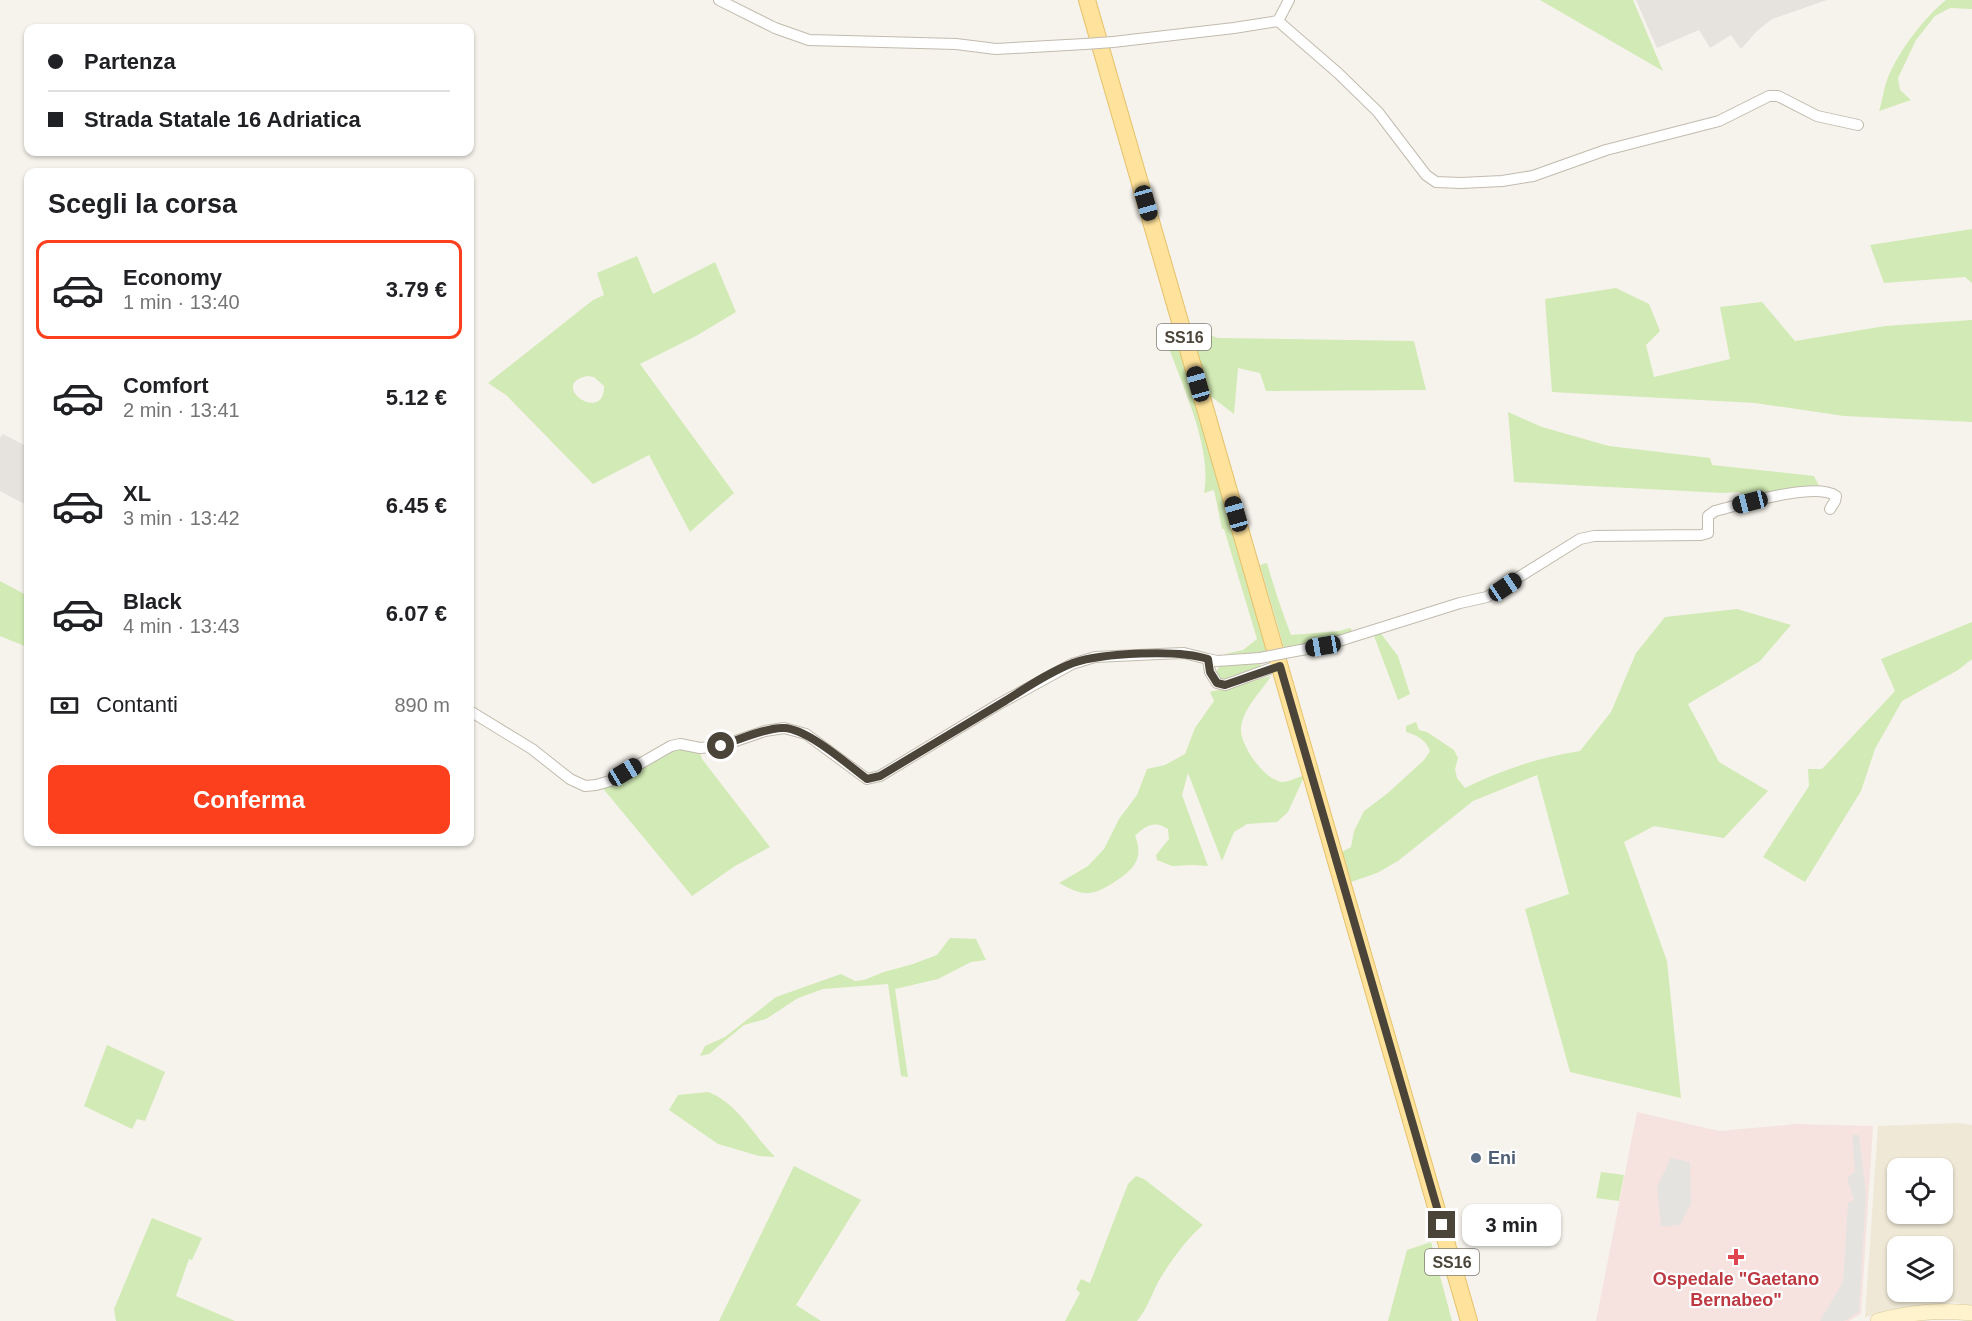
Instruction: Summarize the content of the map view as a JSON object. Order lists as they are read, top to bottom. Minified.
{"streets":{"main road":["SS16"]},"places":{"other":["Eni"],"health":["Ospedale \"Gaetano Bernabeo\""]},"page":{"banner":["Partenza","Strada Statale 16 Adriatica"],"heading":"Scegli la corsa","list":[{"name":"Economy","note":"1 min · 13:40","value":"3.79 €"},{"name":"Comfort","note":"2 min · 13:41","value":"5.12 €"},{"name":"XL","note":"3 min · 13:42","value":"6.45 €"},{"name":"Black","note":"4 min · 13:43","value":"6.07 €"}],"pay":["Contanti","890 m"],"buttons":"Conferma","bubble":"3 min"}}
